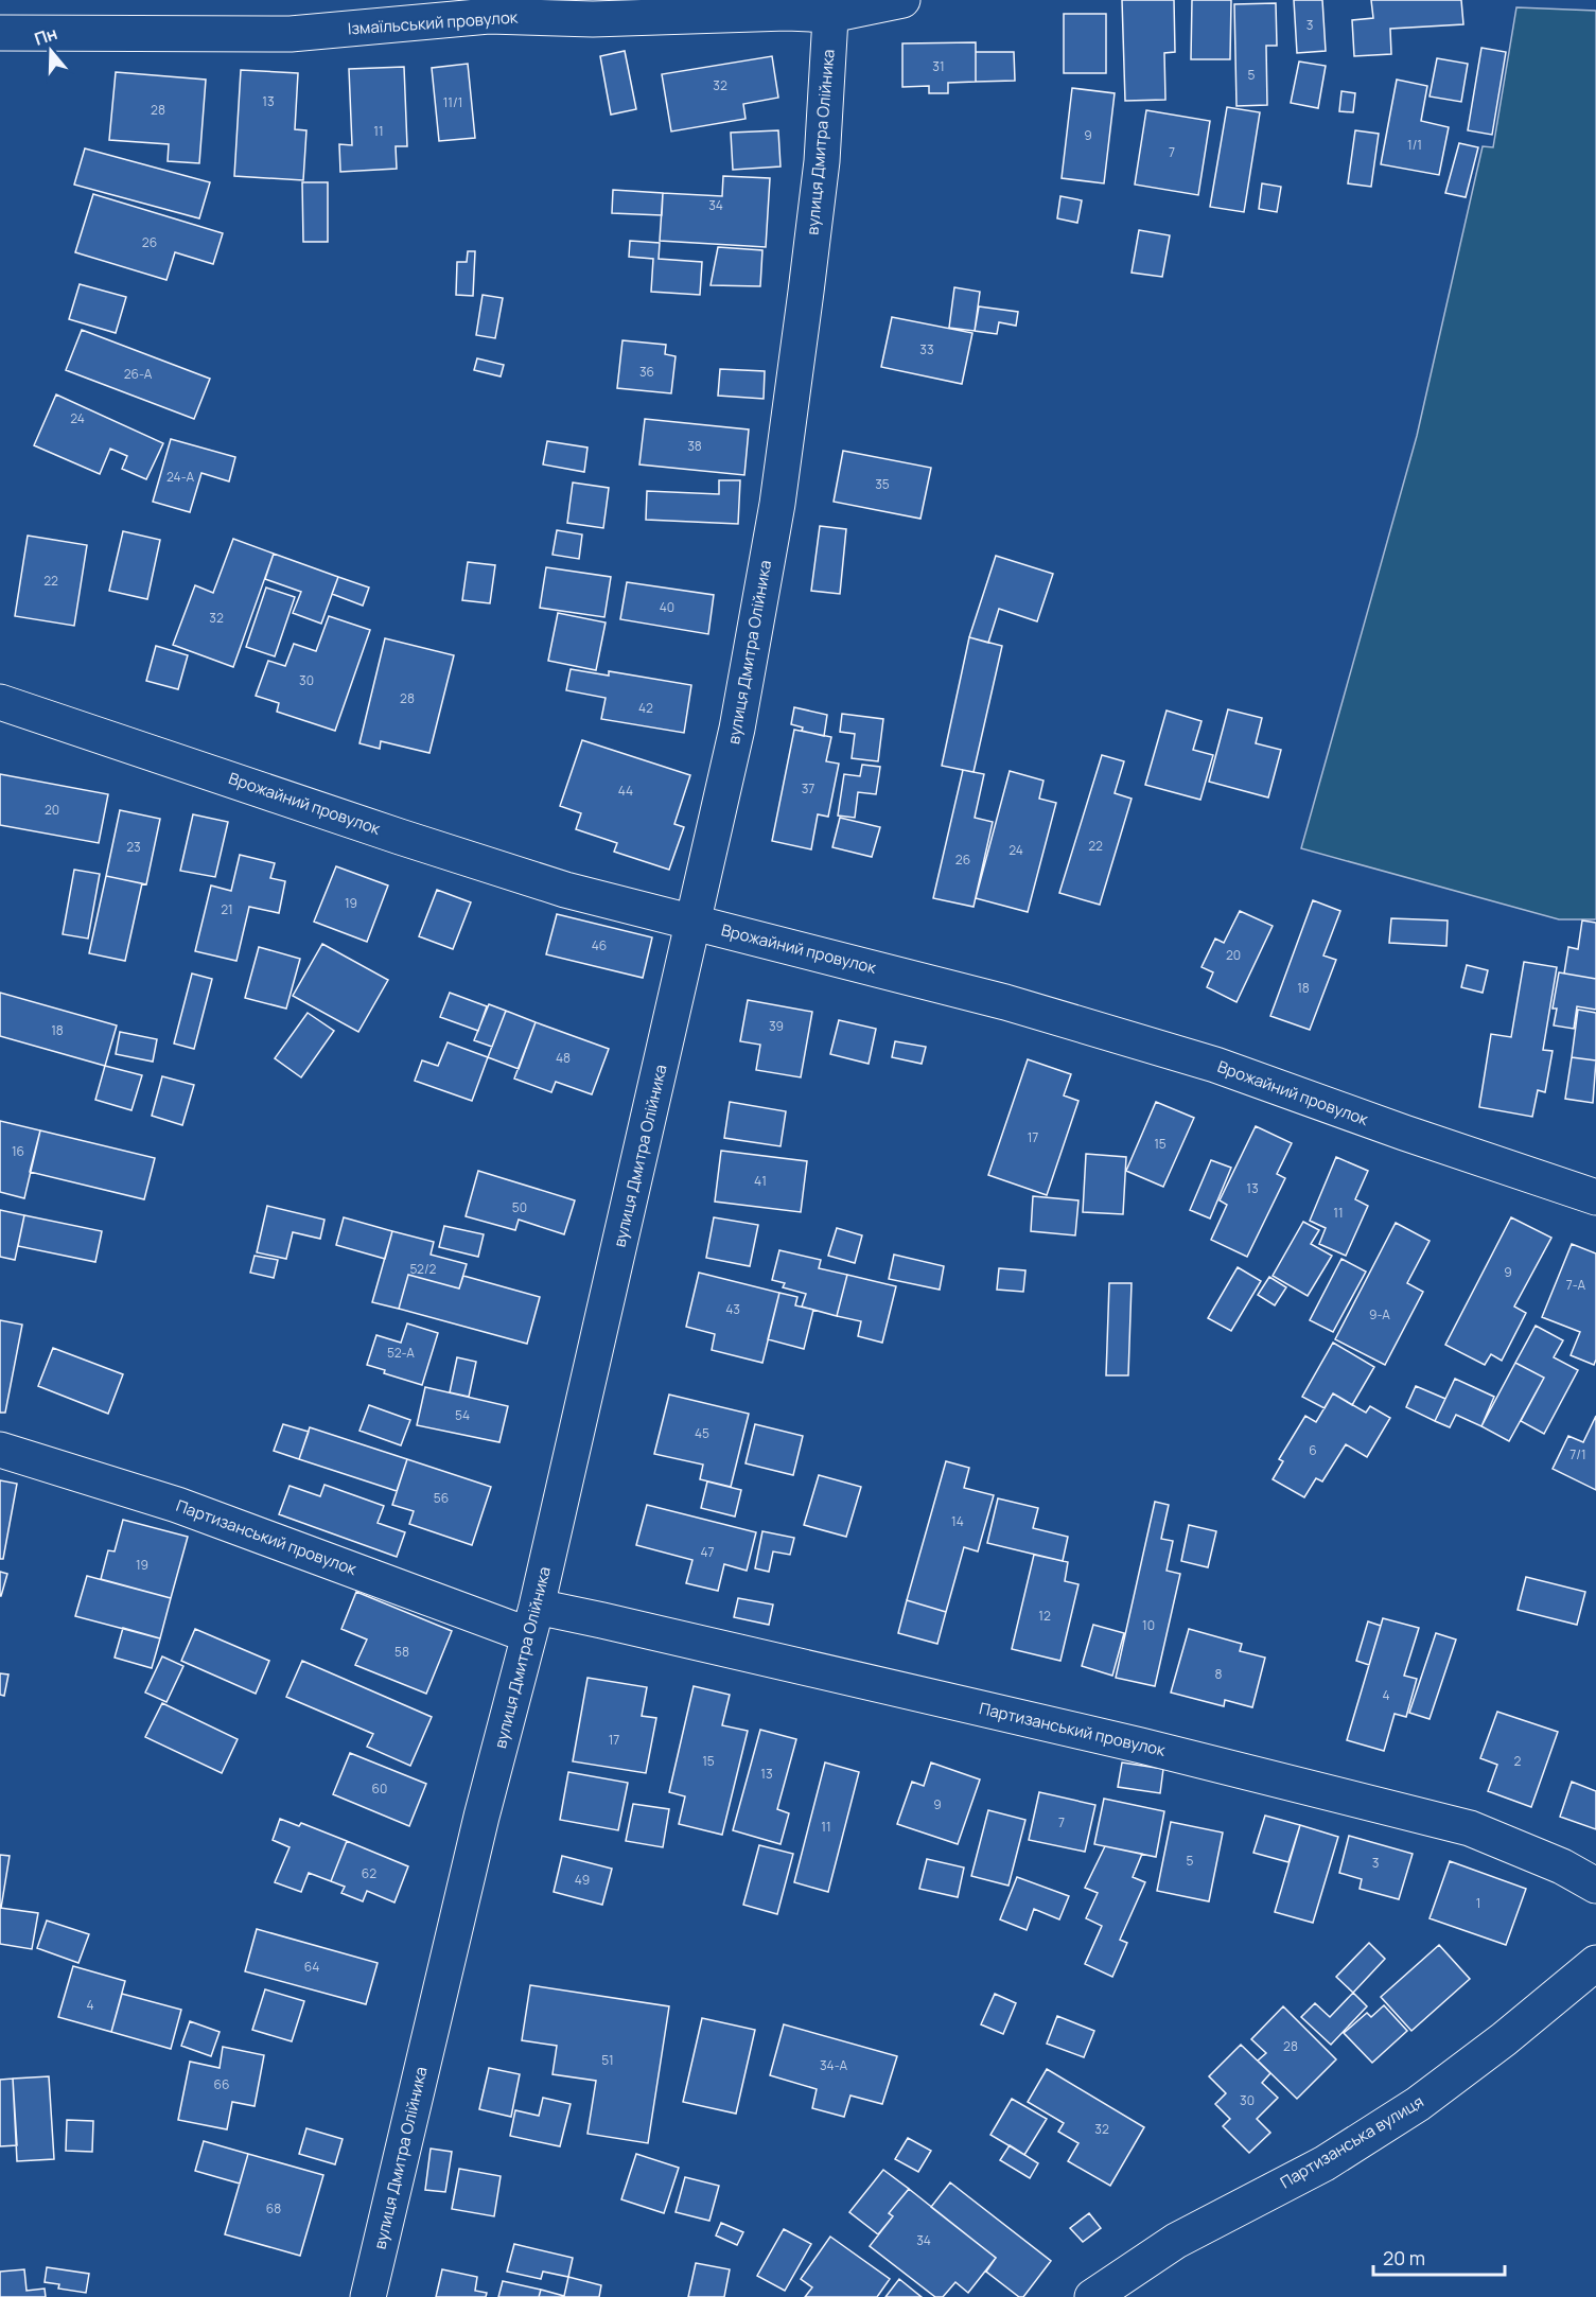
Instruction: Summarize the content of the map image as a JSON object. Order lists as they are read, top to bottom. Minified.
{"streets":{"street":["Ізмаїльський провулок","вулиця Дмитра Олійника","Врожайний провулок","Партизанський провулок","Партизанська вулиця"]},"crossings":[["Ізмаїльський провулок","вулиця Дмитра Олійника"],["вулиця Дмитра Олійника","Врожайний провулок"],["вулиця Дмитра Олійника","Партизанський провулок"]],"house_numbers":["3","31","5","32","13","11/1","28","11","9","1/1","7","34","26","33","36","26-А","24","38","24-А","35","22","40","32","30","28","42","37","44","20","22","23","24","26","19","21","46","20","18","39","18","48","17","15","16","41","13","50","11","52/2","9","7-А","43","9-А","52-А","54","45","6","7/1","56","14","47","19","12","10","58","8","4","17","15","2","13","60","9","7","11","5","3","62","49","1","64","4","28","51","34-А","66","30","32","68","34"],"scale_bar":"20 m","north":"top"}
